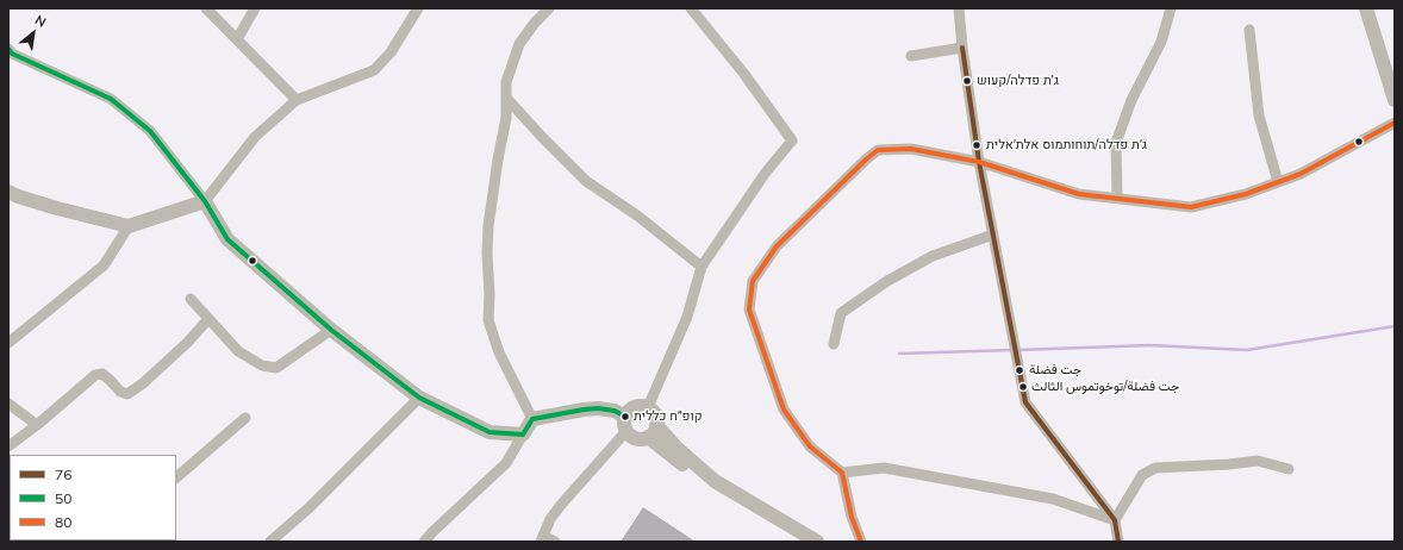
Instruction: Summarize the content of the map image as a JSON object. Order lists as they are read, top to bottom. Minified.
{"places":["ג׳ת פדלה/קעוש","ג׳ת פדלה/תוחותמוס אלת׳אלית","جت فضلة","جت فضلة/توخوتموس الثالث","קופ״ח כללית"],"lines":["transit line 76","transit line 50","transit line 80"],"legend":["76","50","80"],"north":"top right"}
